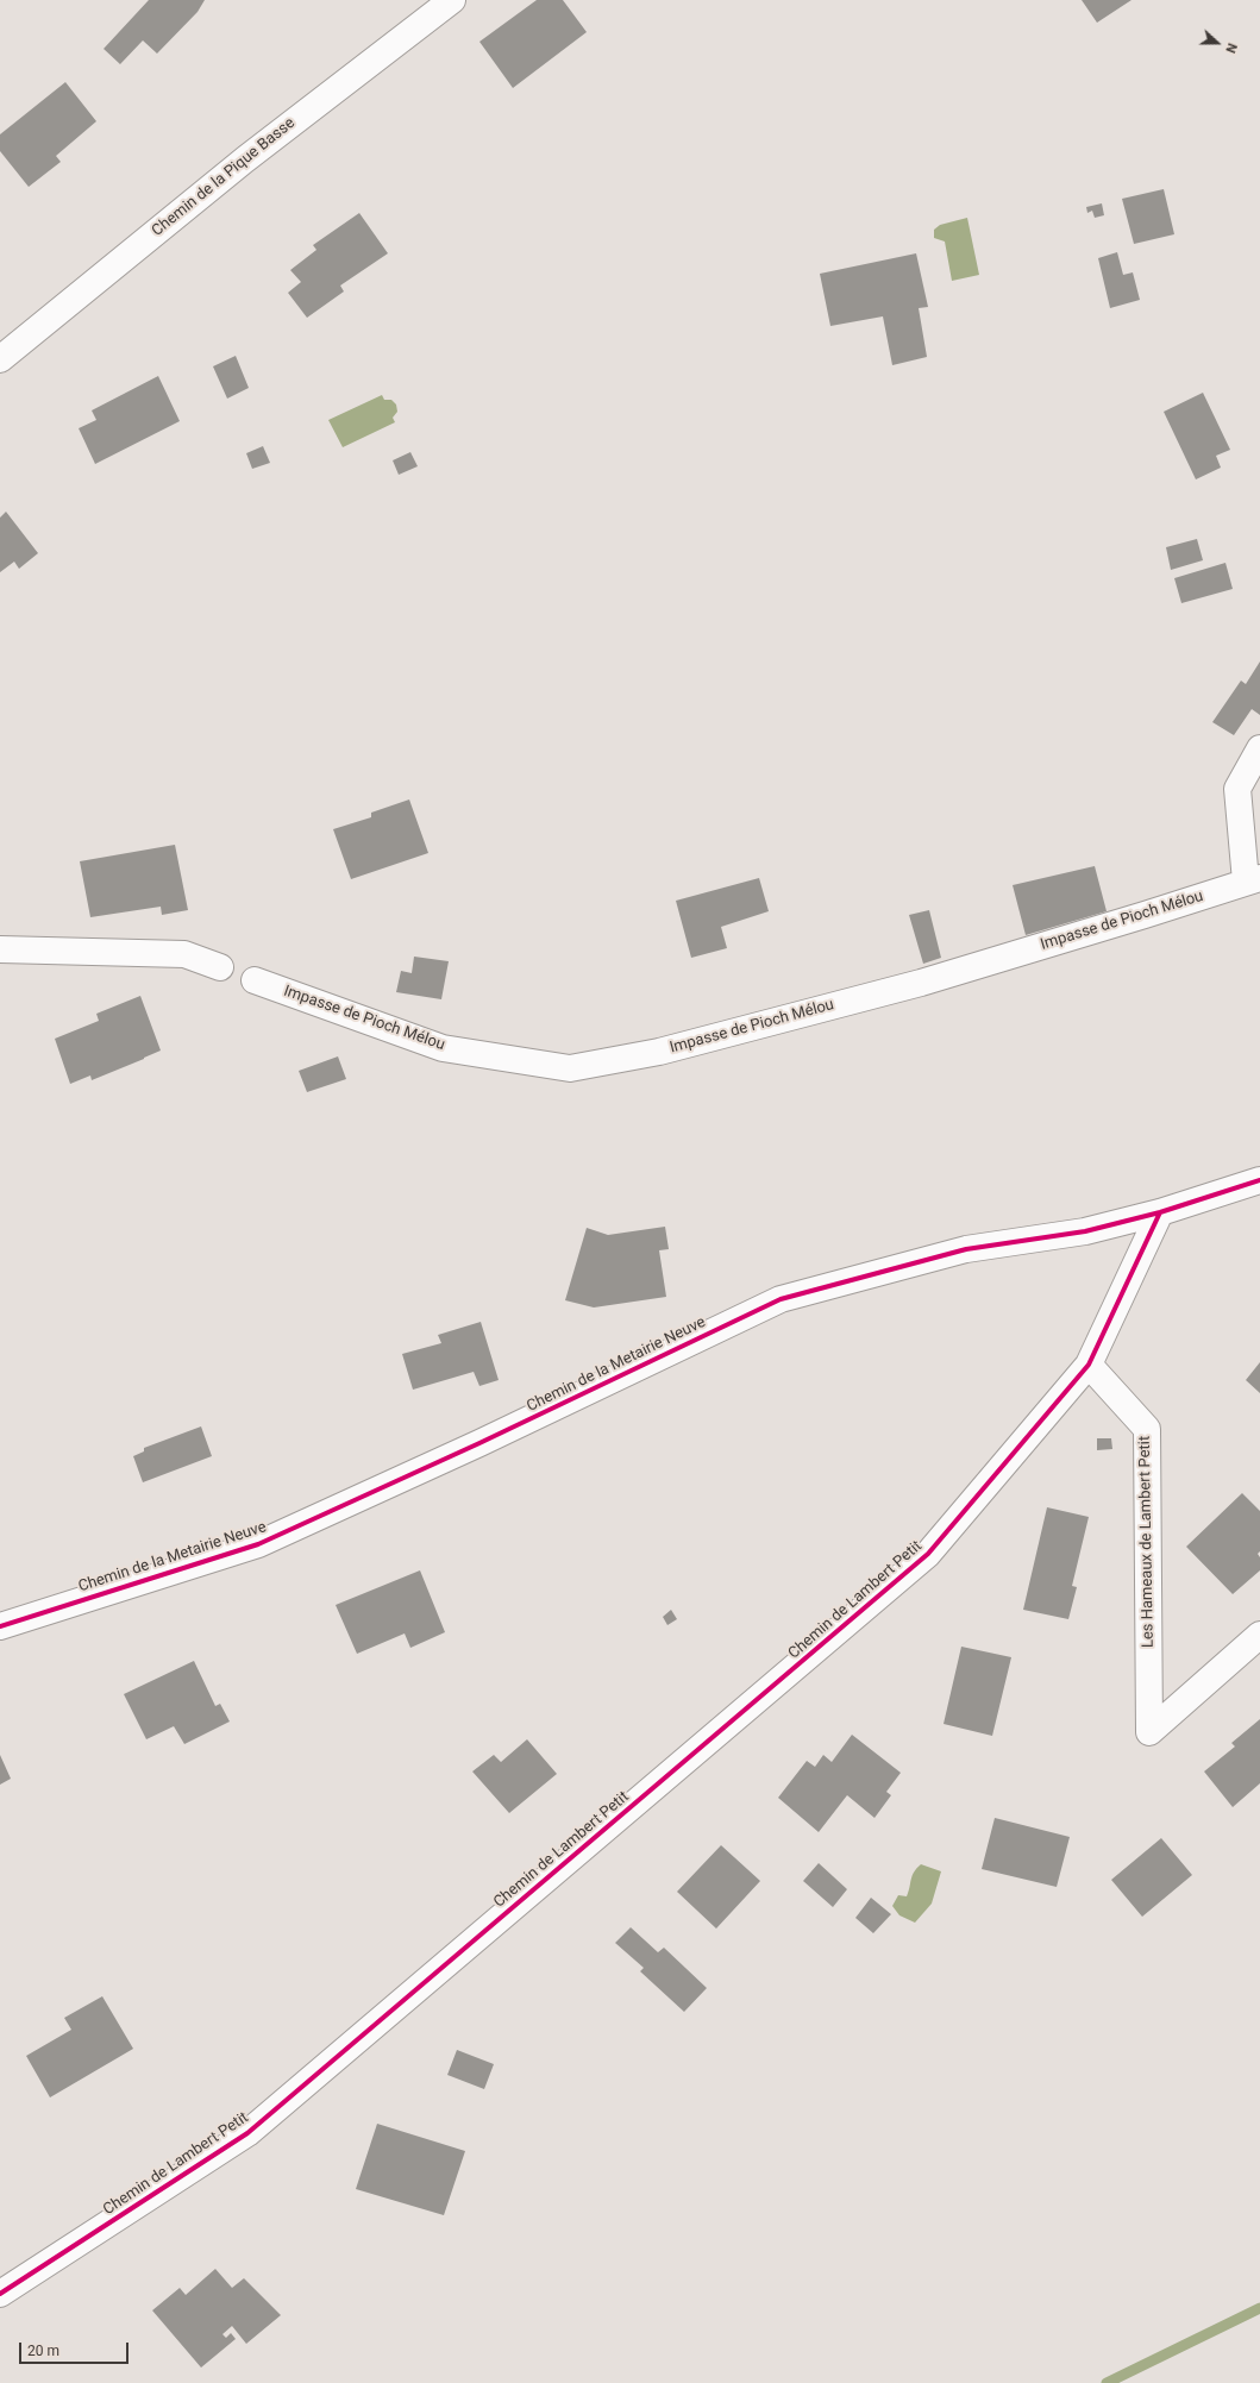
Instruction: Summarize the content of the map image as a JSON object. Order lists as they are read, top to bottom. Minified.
{"streets":{"street":["Chemin de la Pique Basse","Impasse de Pioch Mélou","Chemin de la Metairie Neuve","Les Hameaux de Lambert Petit","Chemin de Lambert Petit"]},"crossings":[["Les Hameaux de Lambert Petit","Chemin de Lambert Petit"]],"scale_bar":"20 m","north":"right"}
